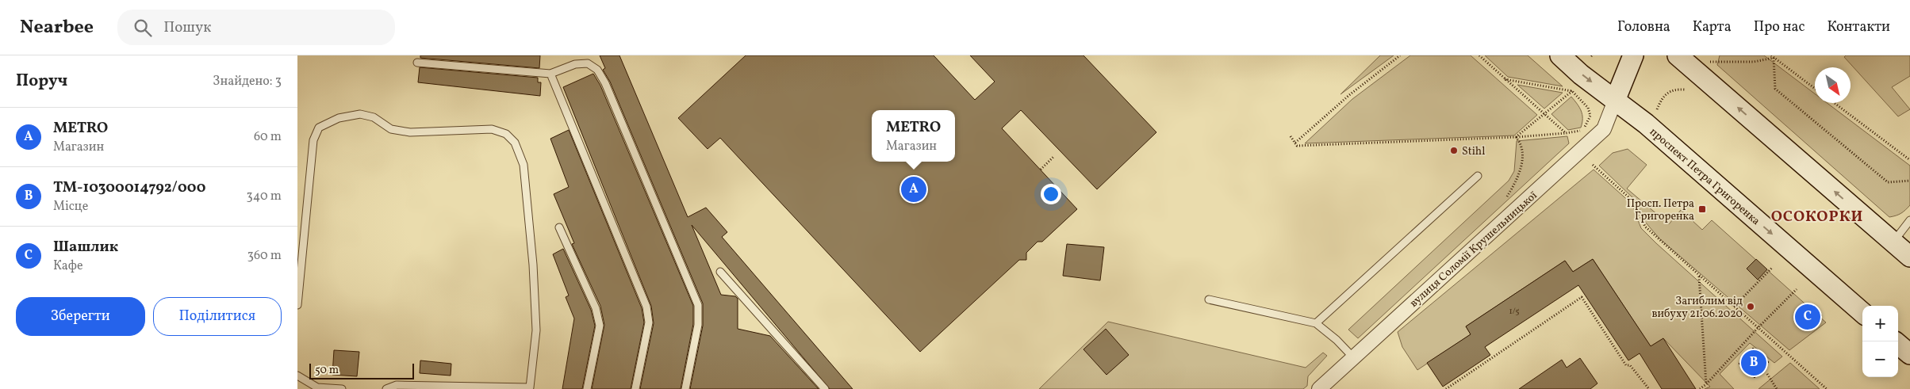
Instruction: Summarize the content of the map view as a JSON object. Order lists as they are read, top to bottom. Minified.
{"streets":{"street":["проспект Петра Григоренка","вулиця Соломії Крушельницької"]},"crossings":[["проспект Петра Григоренка","вулиця Соломії Крушельницької"]],"districts":["ОСОКОРКИ"],"places":{"other":["Stihl","Загиблим від вибуху 21.06.2020"],"transit":["Просп. Петра Григоренка"]},"house_numbers":["1/5"],"scale_bar":"50 m","north":"bottom right","page":{"header":"Nearbee","search":"Пошук","nav":["Головна","Карта","Про нас","Контакти"],"heading":["Поруч","Знайдено: 3"],"list":[{"mark":"A","name":"METRO","note":"Магазин","value":"60 m"},{"mark":"B","name":"ТМ-10300014792/000","note":"Місце","value":"340 m"},{"mark":"C","name":"Шашлик","note":"Кафе","value":"360 m"}],"popup":["METRO","Магазин"],"pins":["A","C","B"],"buttons":["Зберегти","Поділитися"],"map_buttons":["+","−"],"scale":"50 m"}}
